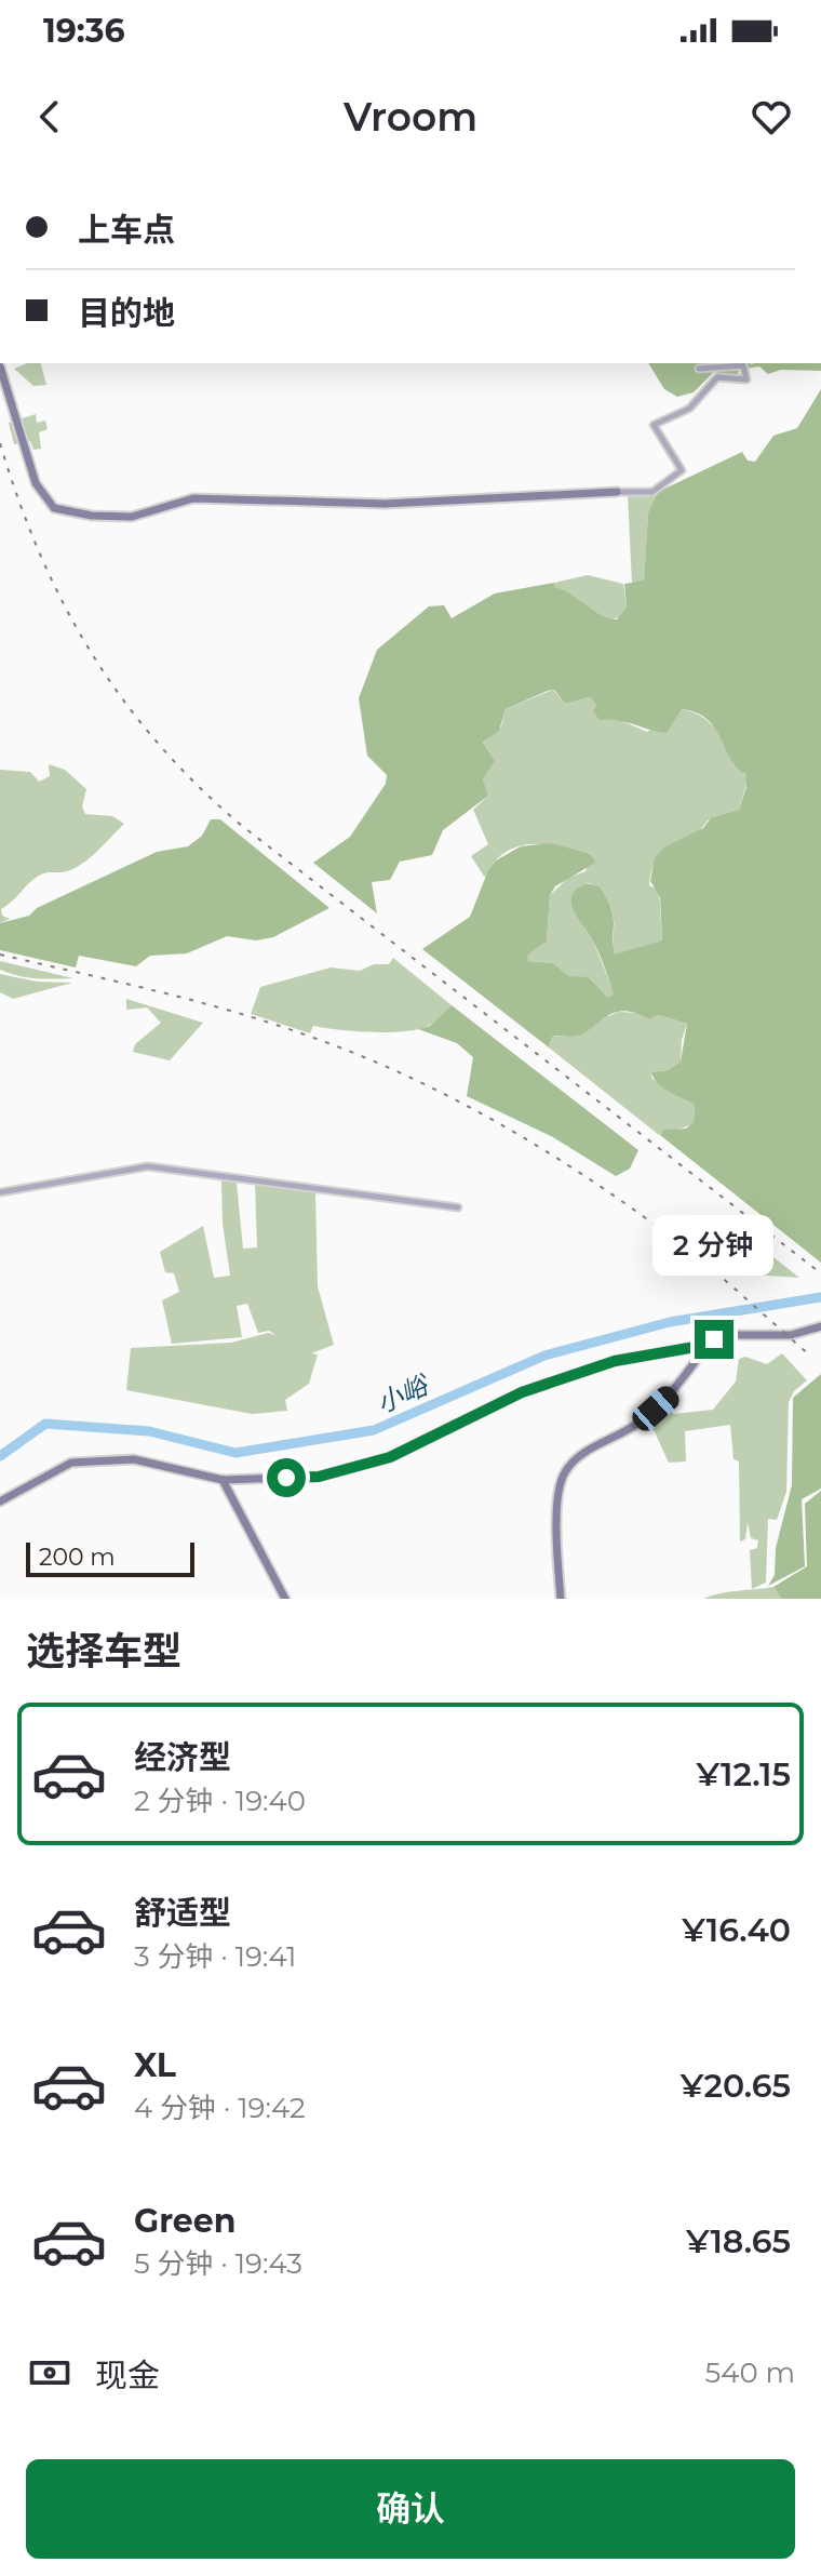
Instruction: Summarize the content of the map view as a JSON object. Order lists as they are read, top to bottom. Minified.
{"water":["小峪"],"scale_bar":"200 m","page":{"status":"19:36","header":"Vroom","banner":["上车点","目的地"],"bubble":"2 分钟","scale":"200 m","heading":"选择车型","list":[{"name":"经济型","note":"2 分钟 · 19:40","value":"¥12.15"},{"name":"舒适型","note":"3 分钟 · 19:41","value":"¥16.40"},{"name":"XL","note":"4 分钟 · 19:42","value":"¥20.65"},{"name":"Green","note":"5 分钟 · 19:43","value":"¥18.65"}],"pay":["现金","540 m"],"buttons":"确认"}}
